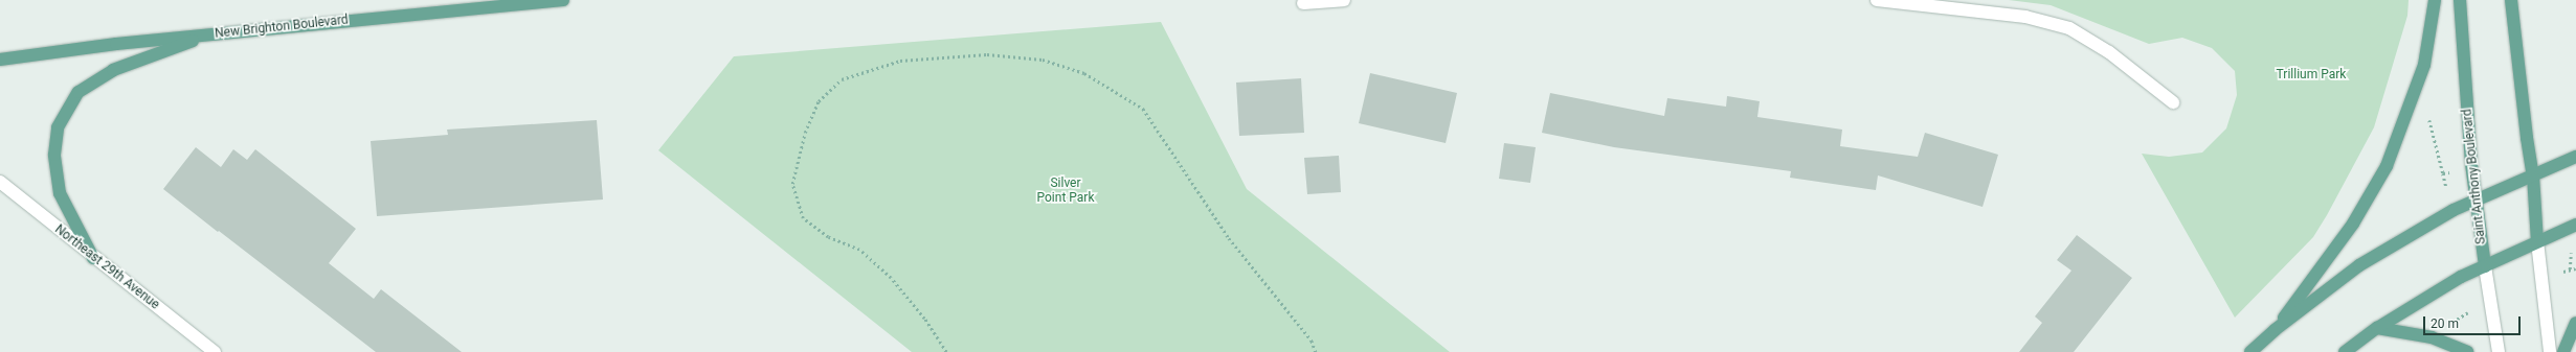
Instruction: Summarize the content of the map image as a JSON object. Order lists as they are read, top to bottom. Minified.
{"streets":{"main road":["New Brighton Boulevard","Saint Anthony Boulevard"],"street":["Northeast 29th Avenue"]},"parks":["Trillium Park","Silver Point Park"],"scale_bar":"20 m"}
